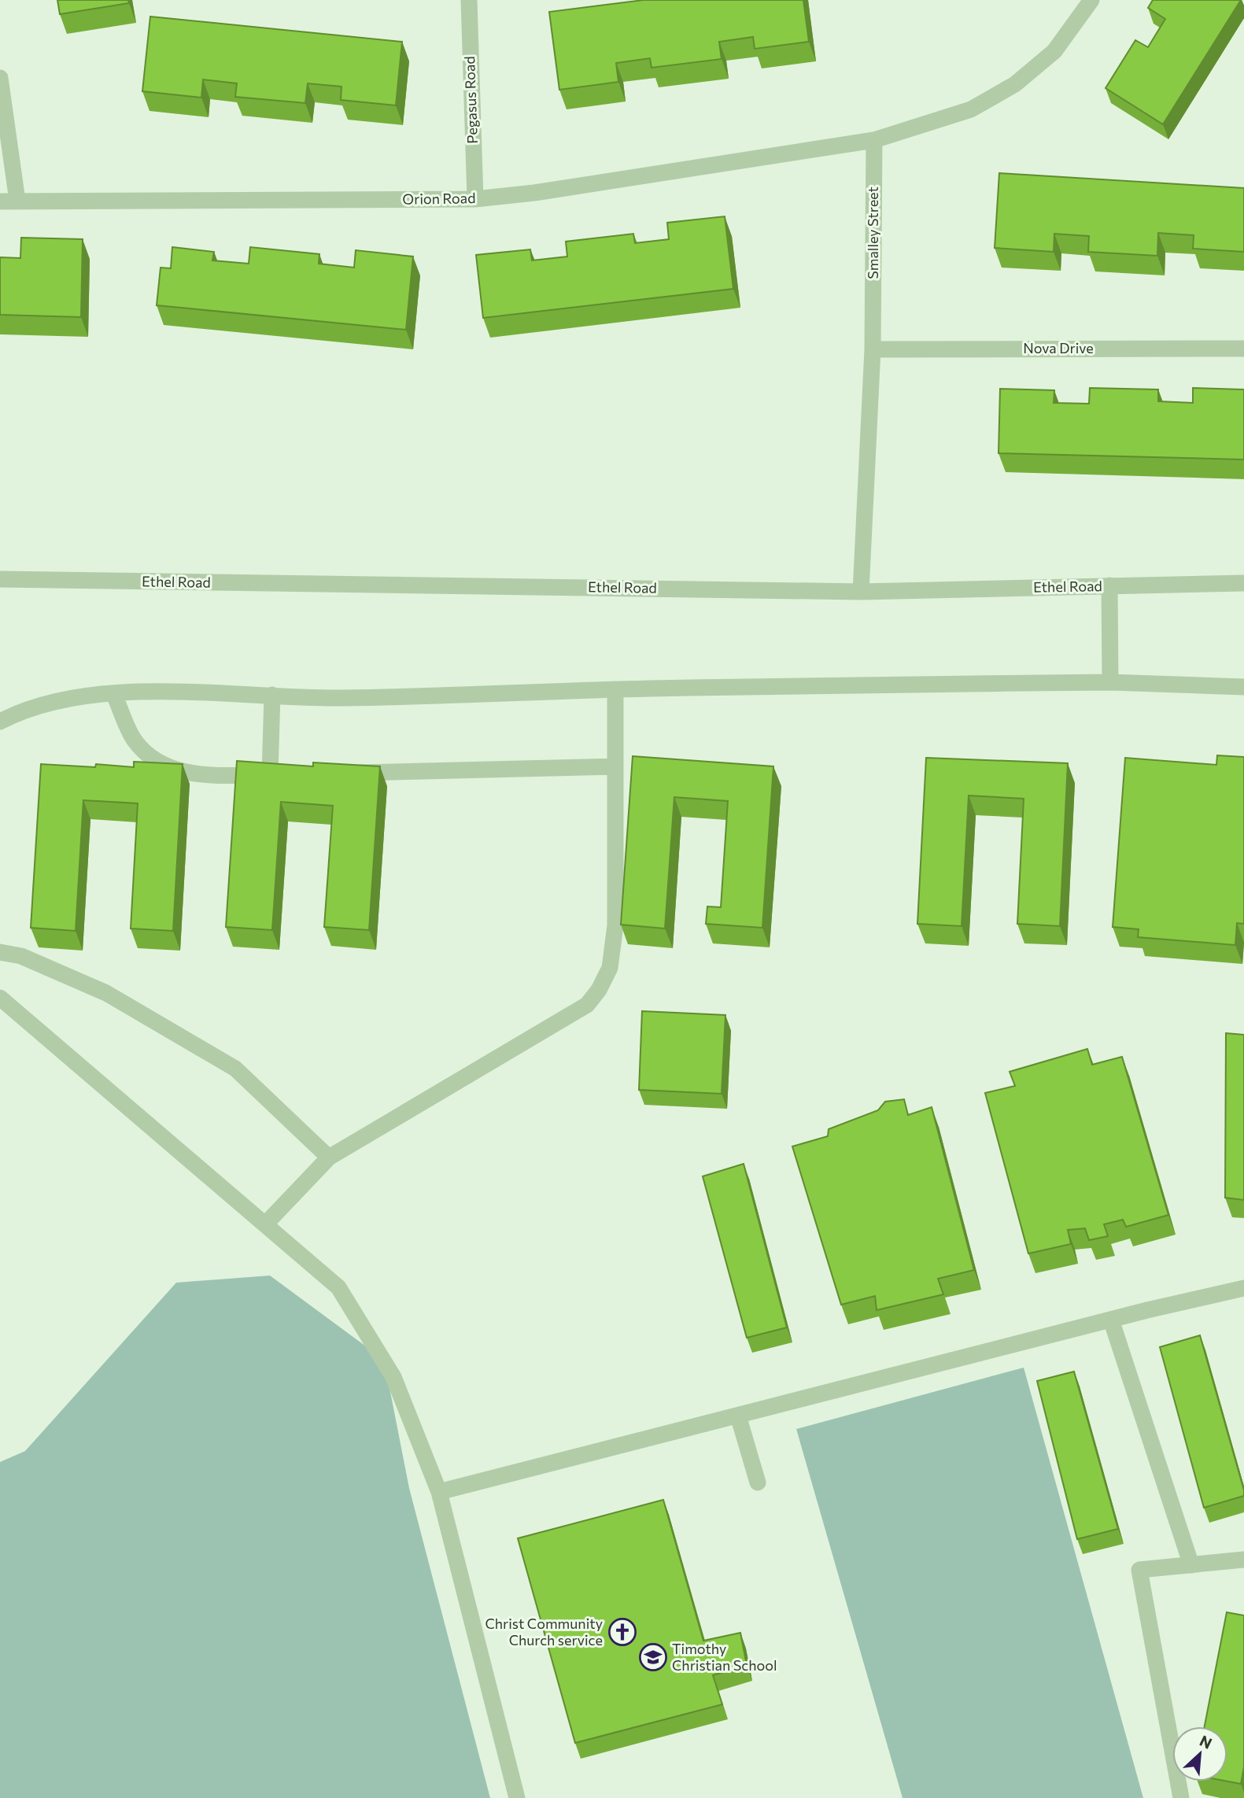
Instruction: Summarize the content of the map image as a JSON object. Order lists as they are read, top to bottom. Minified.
{"streets":{"street":["Pegasus Road","Orion Road","Smalley Street","Nova Drive","Ethel Road"]},"crossings":[["Pegasus Road","Orion Road"],["Orion Road","Smalley Street"],["Smalley Street","Nova Drive"],["Smalley Street","Ethel Road"]],"places":{"church":["Christ Community Church service"],"school or university":["Timothy Christian School"]},"north":"top right"}
